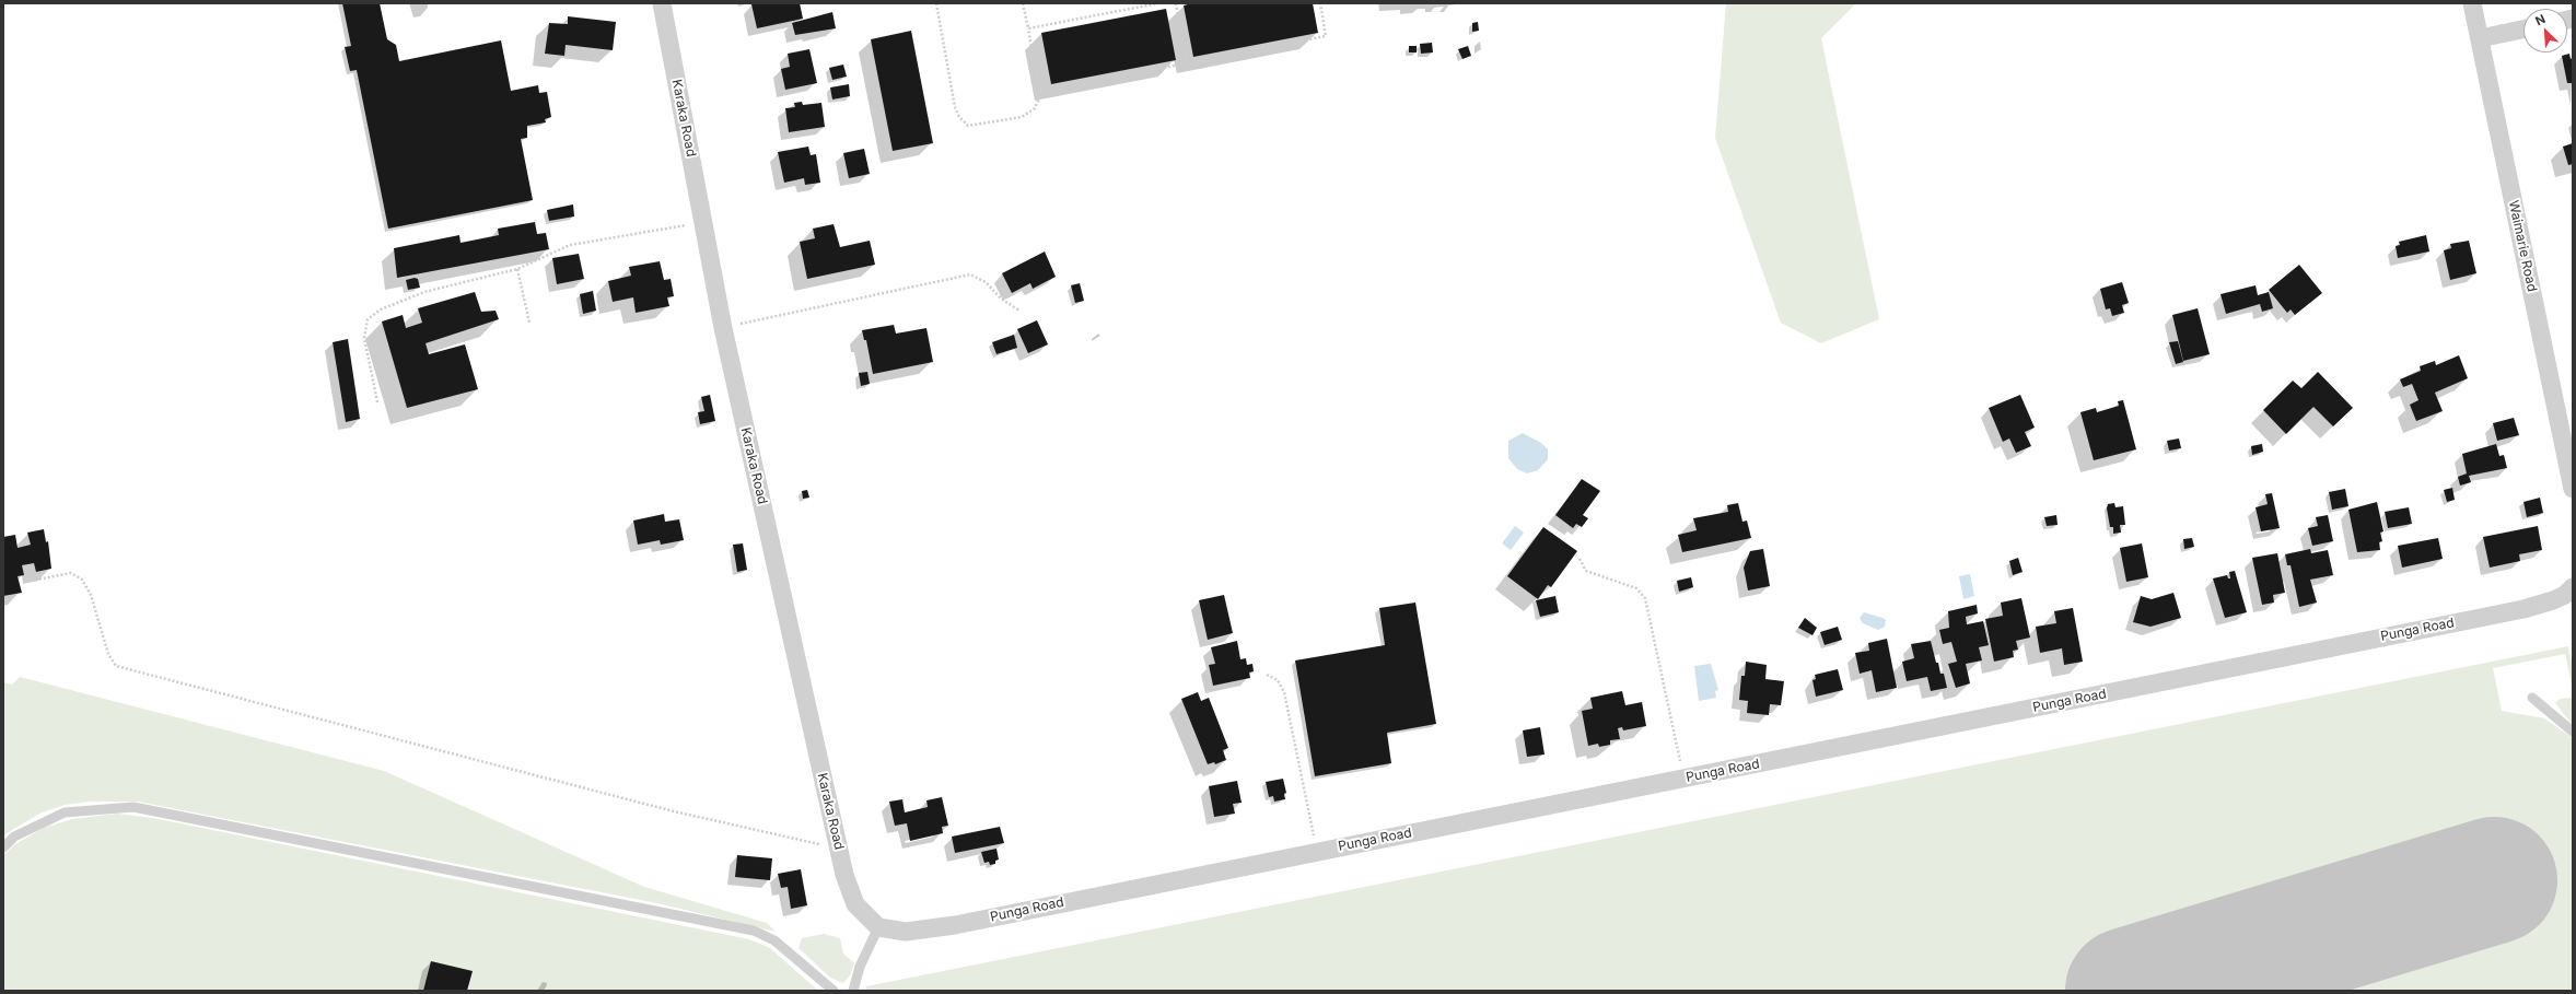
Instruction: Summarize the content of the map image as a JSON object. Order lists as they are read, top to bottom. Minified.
{"streets":{"street":["Karaka Road","Waimarie Road","Punga Road"]},"crossings":[["Karaka Road","Punga Road"]],"north":"top left"}
